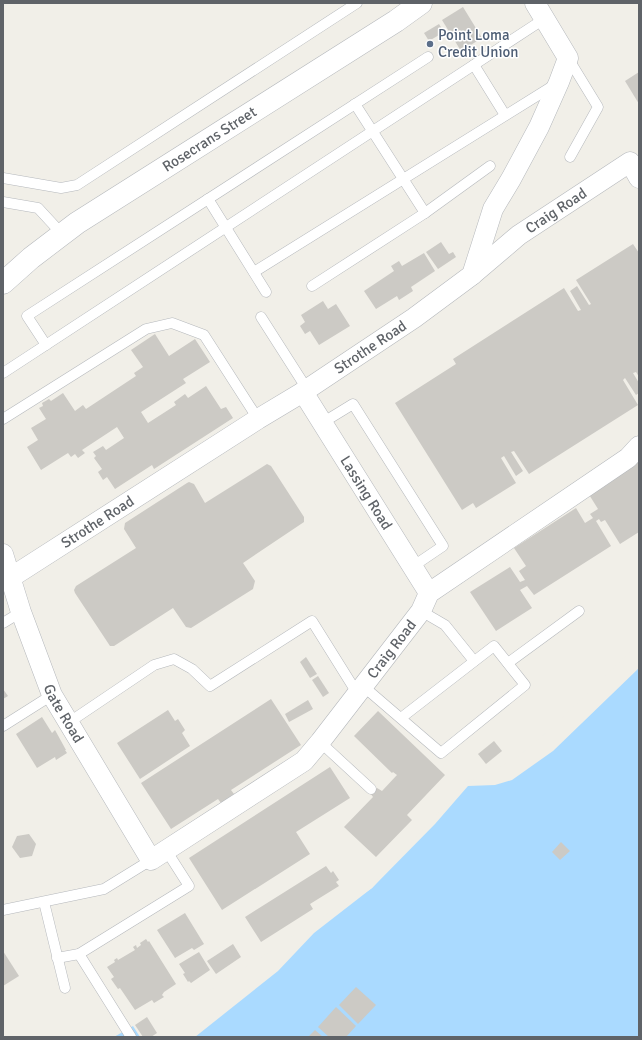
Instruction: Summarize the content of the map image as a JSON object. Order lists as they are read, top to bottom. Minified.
{"streets":{"street":["Rosecrans Street","Craig Road","Strothe Road","Lassing Road","Gate Road"]},"crossings":[["Craig Road","Strothe Road"],["Craig Road","Lassing Road"],["Craig Road","Gate Road"],["Strothe Road","Lassing Road"],["Strothe Road","Gate Road"]],"places":["Point Loma Credit Union"]}
